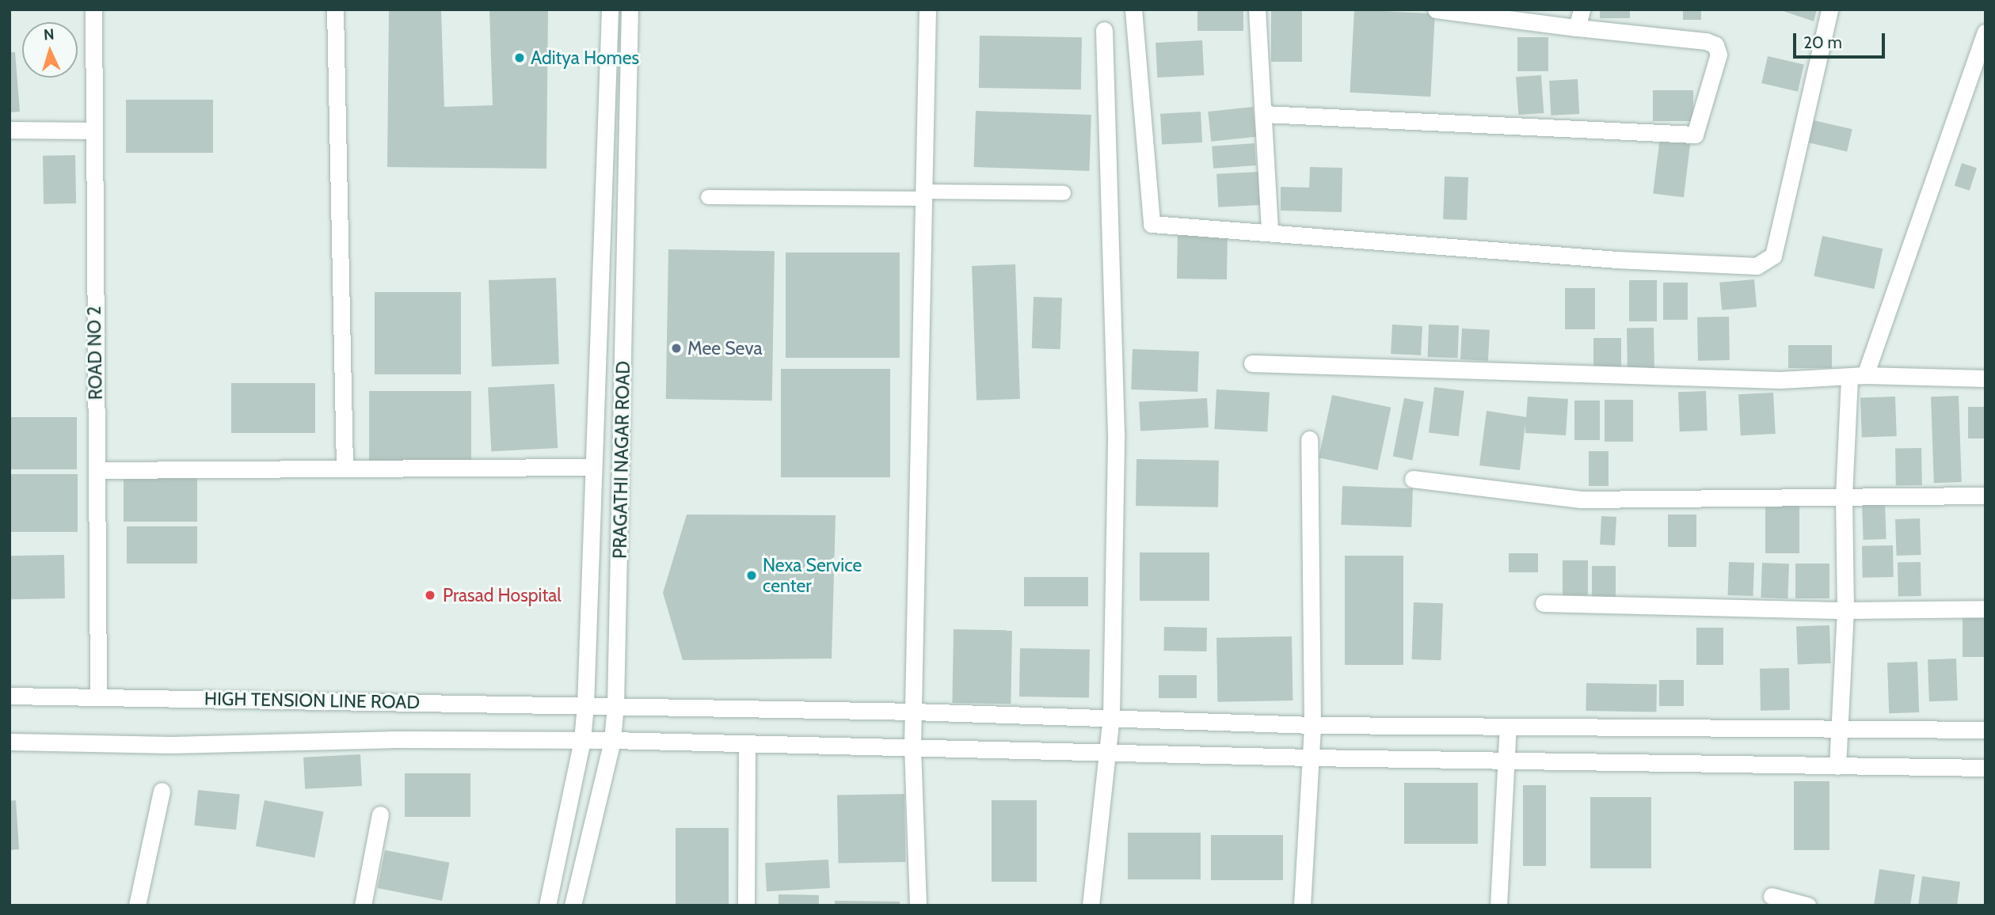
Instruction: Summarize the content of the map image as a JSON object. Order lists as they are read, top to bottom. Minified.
{"streets":{"street":["ROAD NO 2","PRAGATHI NAGAR ROAD","HIGH TENSION LINE ROAD"]},"crossings":[["ROAD NO 2","HIGH TENSION LINE ROAD"],["PRAGATHI NAGAR ROAD","HIGH TENSION LINE ROAD"]],"places":["Aditya Homes","Mee Seva","Nexa Service center","Prasad Hospital"],"scale_bar":"20 m","north":"top"}
